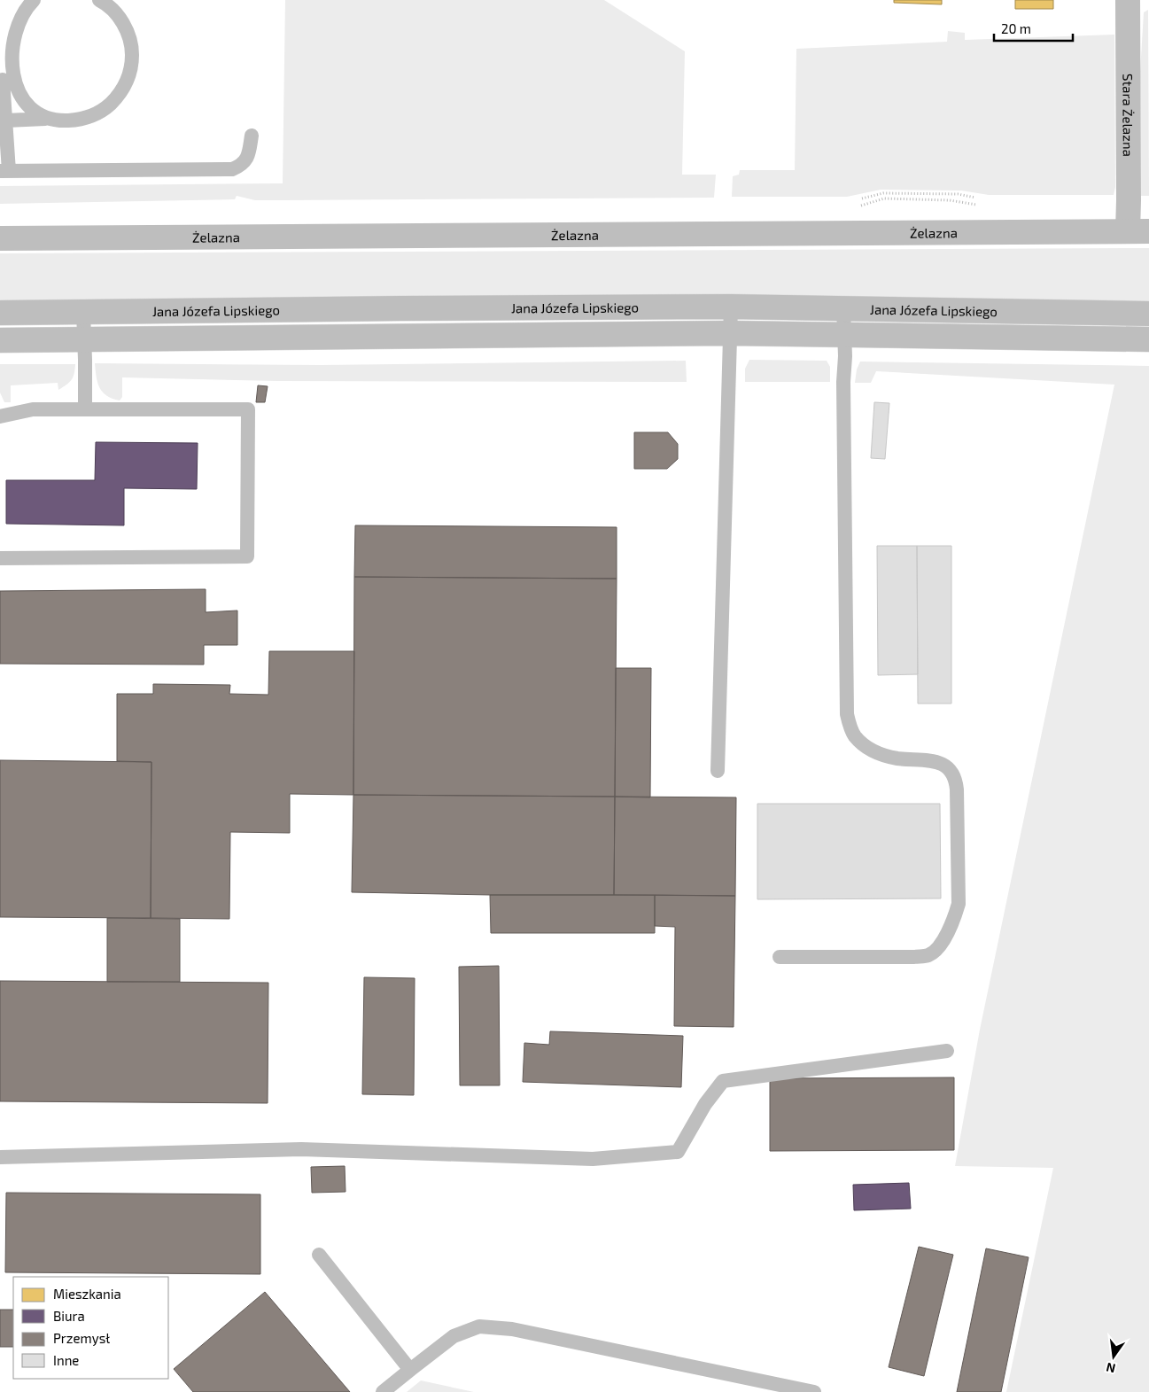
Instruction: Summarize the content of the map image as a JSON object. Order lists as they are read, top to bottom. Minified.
{"streets":{"main road":["Stara Żelazna","Żelazna","Jana Józefa Lipskiego"]},"crossings":[["Stara Żelazna","Żelazna"]],"legend":["Mieszkania","Biura","Przemysł","Inne"],"scale_bar":"20 m","north":"bottom"}
